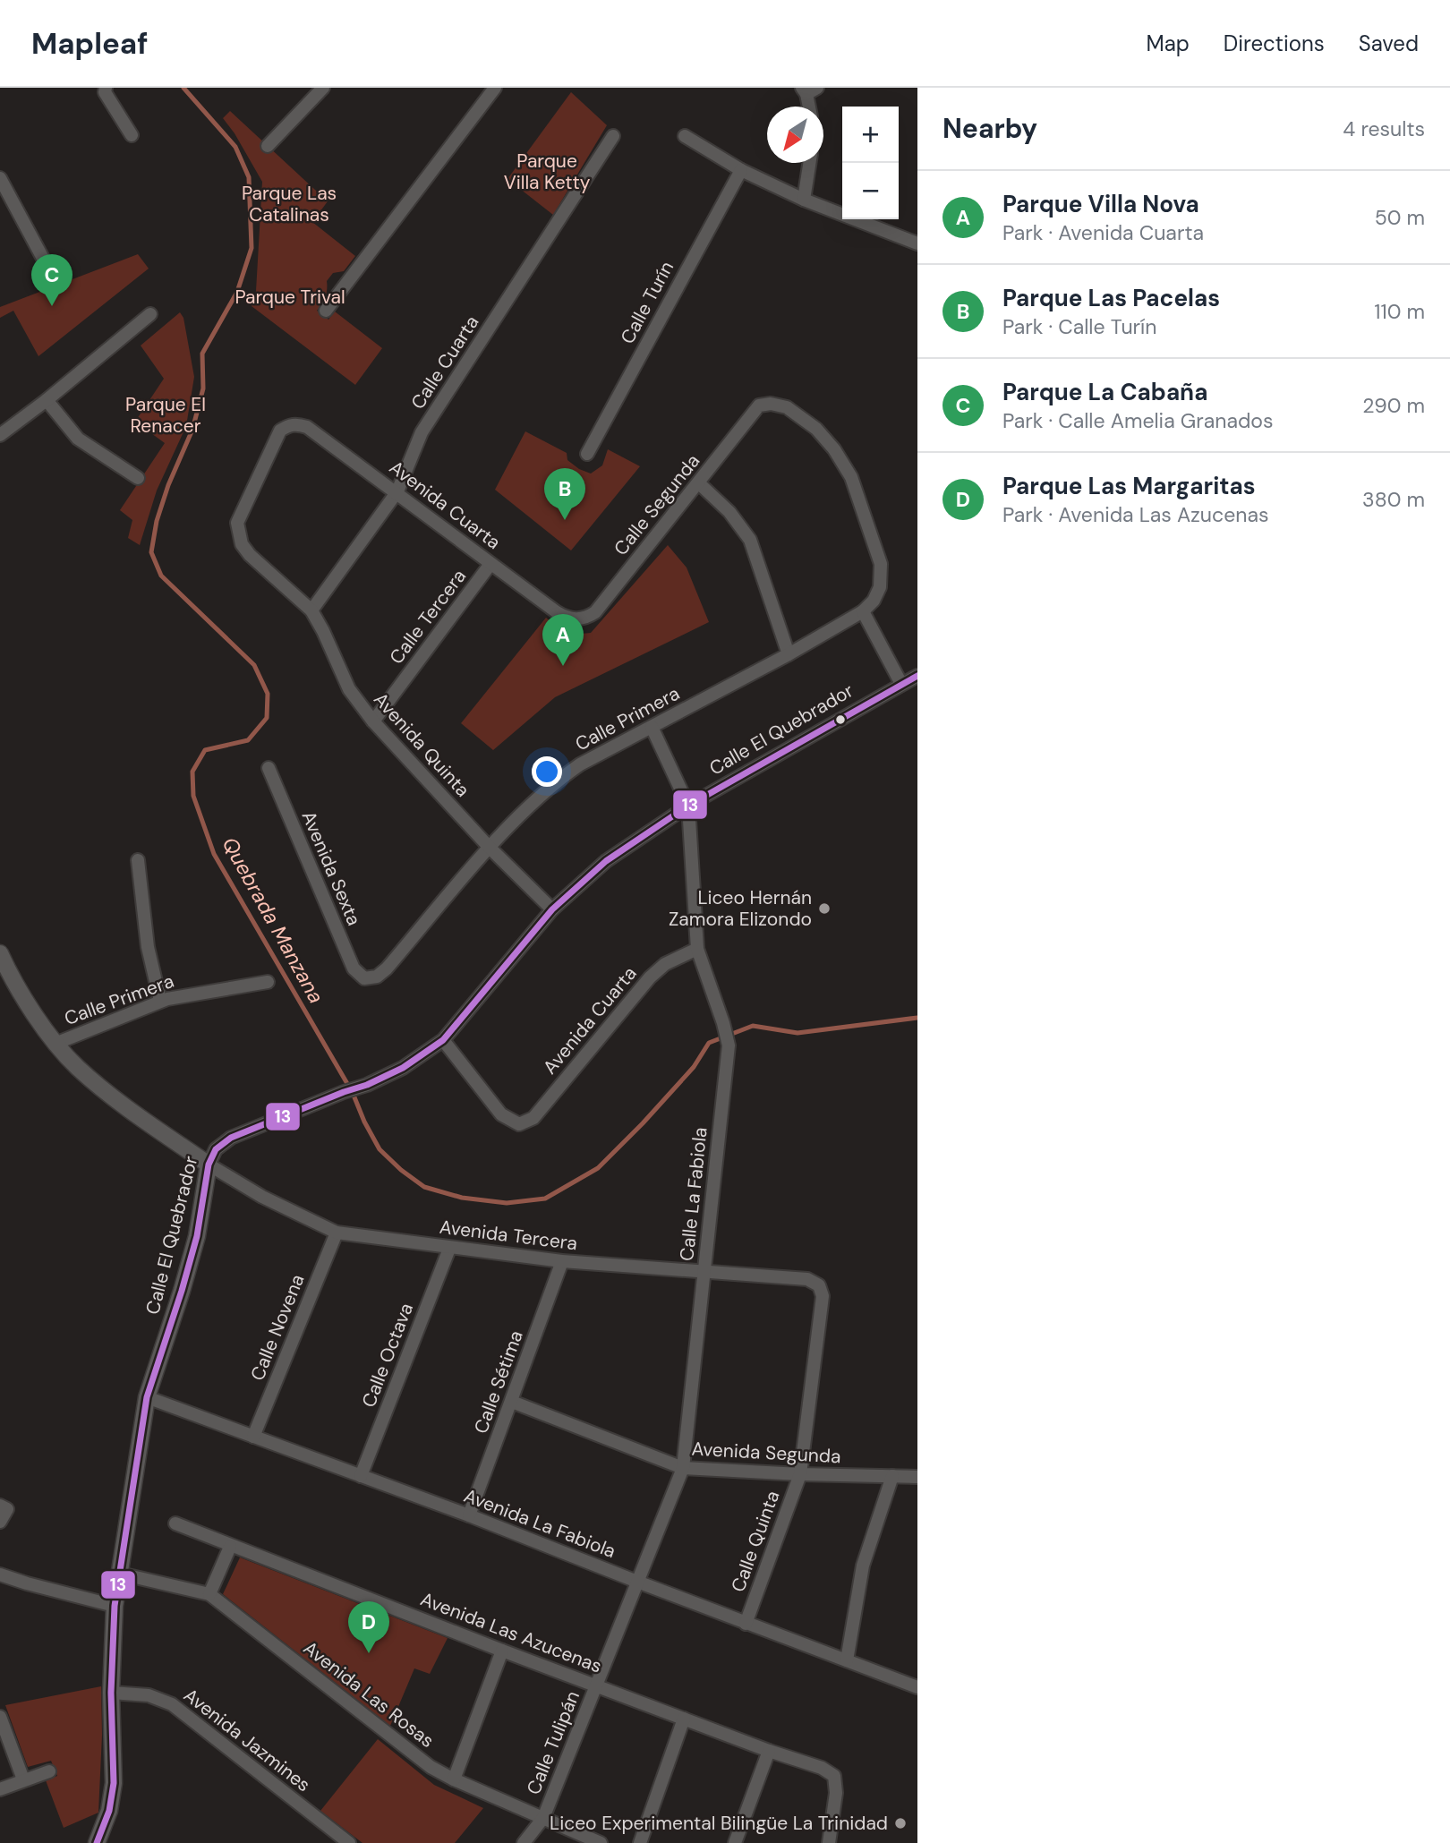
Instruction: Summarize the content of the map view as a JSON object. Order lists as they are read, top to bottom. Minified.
{"streets":{"street":["Calle Turín","Calle Cuarta","Avenida Cuarta","Calle Segunda","Calle Tercera","Calle Primera","Calle El Quebrador","Avenida Quinta","Avenida Sexta","Calle La Fabiola","Avenida Tercera","Calle Novena","Calle Octava","Calle Sétima","Avenida Segunda","Avenida La Fabiola","Calle Quinta","Avenida Las Azucenas","Avenida Las Rosas","Avenida Jazmines","Calle Tulipán"]},"crossings":[["Calle Cuarta","Avenida Cuarta"],["Calle Cuarta","Avenida Quinta"],["Avenida Cuarta","Calle Segunda"],["Avenida Cuarta","Calle Tercera"],["Avenida Cuarta","Calle El Quebrador"],["Avenida Cuarta","Avenida Quinta"],["Avenida Cuarta","Calle La Fabiola"],["Calle Segunda","Calle Primera"],["Calle Tercera","Avenida Quinta"],["Calle Primera","Avenida Quinta"],["Calle Primera","Avenida Sexta"],["Calle El Quebrador","Avenida Quinta"],["Calle El Quebrador","Calle La Fabiola"],["Calle El Quebrador","Avenida Tercera"],["Calle El Quebrador","Avenida La Fabiola"],["Calle El Quebrador","Avenida Las Rosas"],["Calle El Quebrador","Avenida Jazmines"],["Calle La Fabiola","Avenida Tercera"],["Calle La Fabiola","Avenida Segunda"],["Calle La Fabiola","Avenida La Fabiola"],["Calle La Fabiola","Calle Tulipán"],["Avenida Tercera","Calle Novena"],["Avenida Tercera","Calle Octava"],["Avenida Tercera","Calle Sétima"],["Avenida Tercera","Calle Quinta"],["Calle Novena","Avenida La Fabiola"],["Calle Octava","Avenida La Fabiola"],["Calle Sétima","Avenida Segunda"],["Calle Sétima","Avenida La Fabiola"],["Avenida Segunda","Calle Quinta"],["Avenida La Fabiola","Calle Quinta"],["Avenida La Fabiola","Calle Tulipán"],["Avenida Las Azucenas","Calle Tulipán"],["Avenida Las Rosas","Calle Tulipán"]],"water":["Quebrada Manzana"],"parks":["Parque Villa Ketty","Parque Las Catalinas","Parque Trival","Parque El Renacer"],"places":["Liceo Hernán Zamora Elizondo","Liceo Experimental Bilingüe La Trinidad"],"lines":["transit line 13"],"north":"bottom left","page":{"header":"Mapleaf","nav":["Map","Directions","Saved"],"heading":["Nearby","4 results"],"map_buttons":["+","−"],"list":[{"mark":"A","name":"Parque Villa Nova","note":"Park · Avenida Cuarta","value":"50 m"},{"mark":"B","name":"Parque Las Pacelas","note":"Park · Calle Turín","value":"110 m"},{"mark":"C","name":"Parque La Cabaña","note":"Park · Calle Amelia Granados","value":"290 m"},{"mark":"D","name":"Parque Las Margaritas","note":"Park · Avenida Las Azucenas","value":"380 m"}],"pins":["C","B","A","D"]}}
